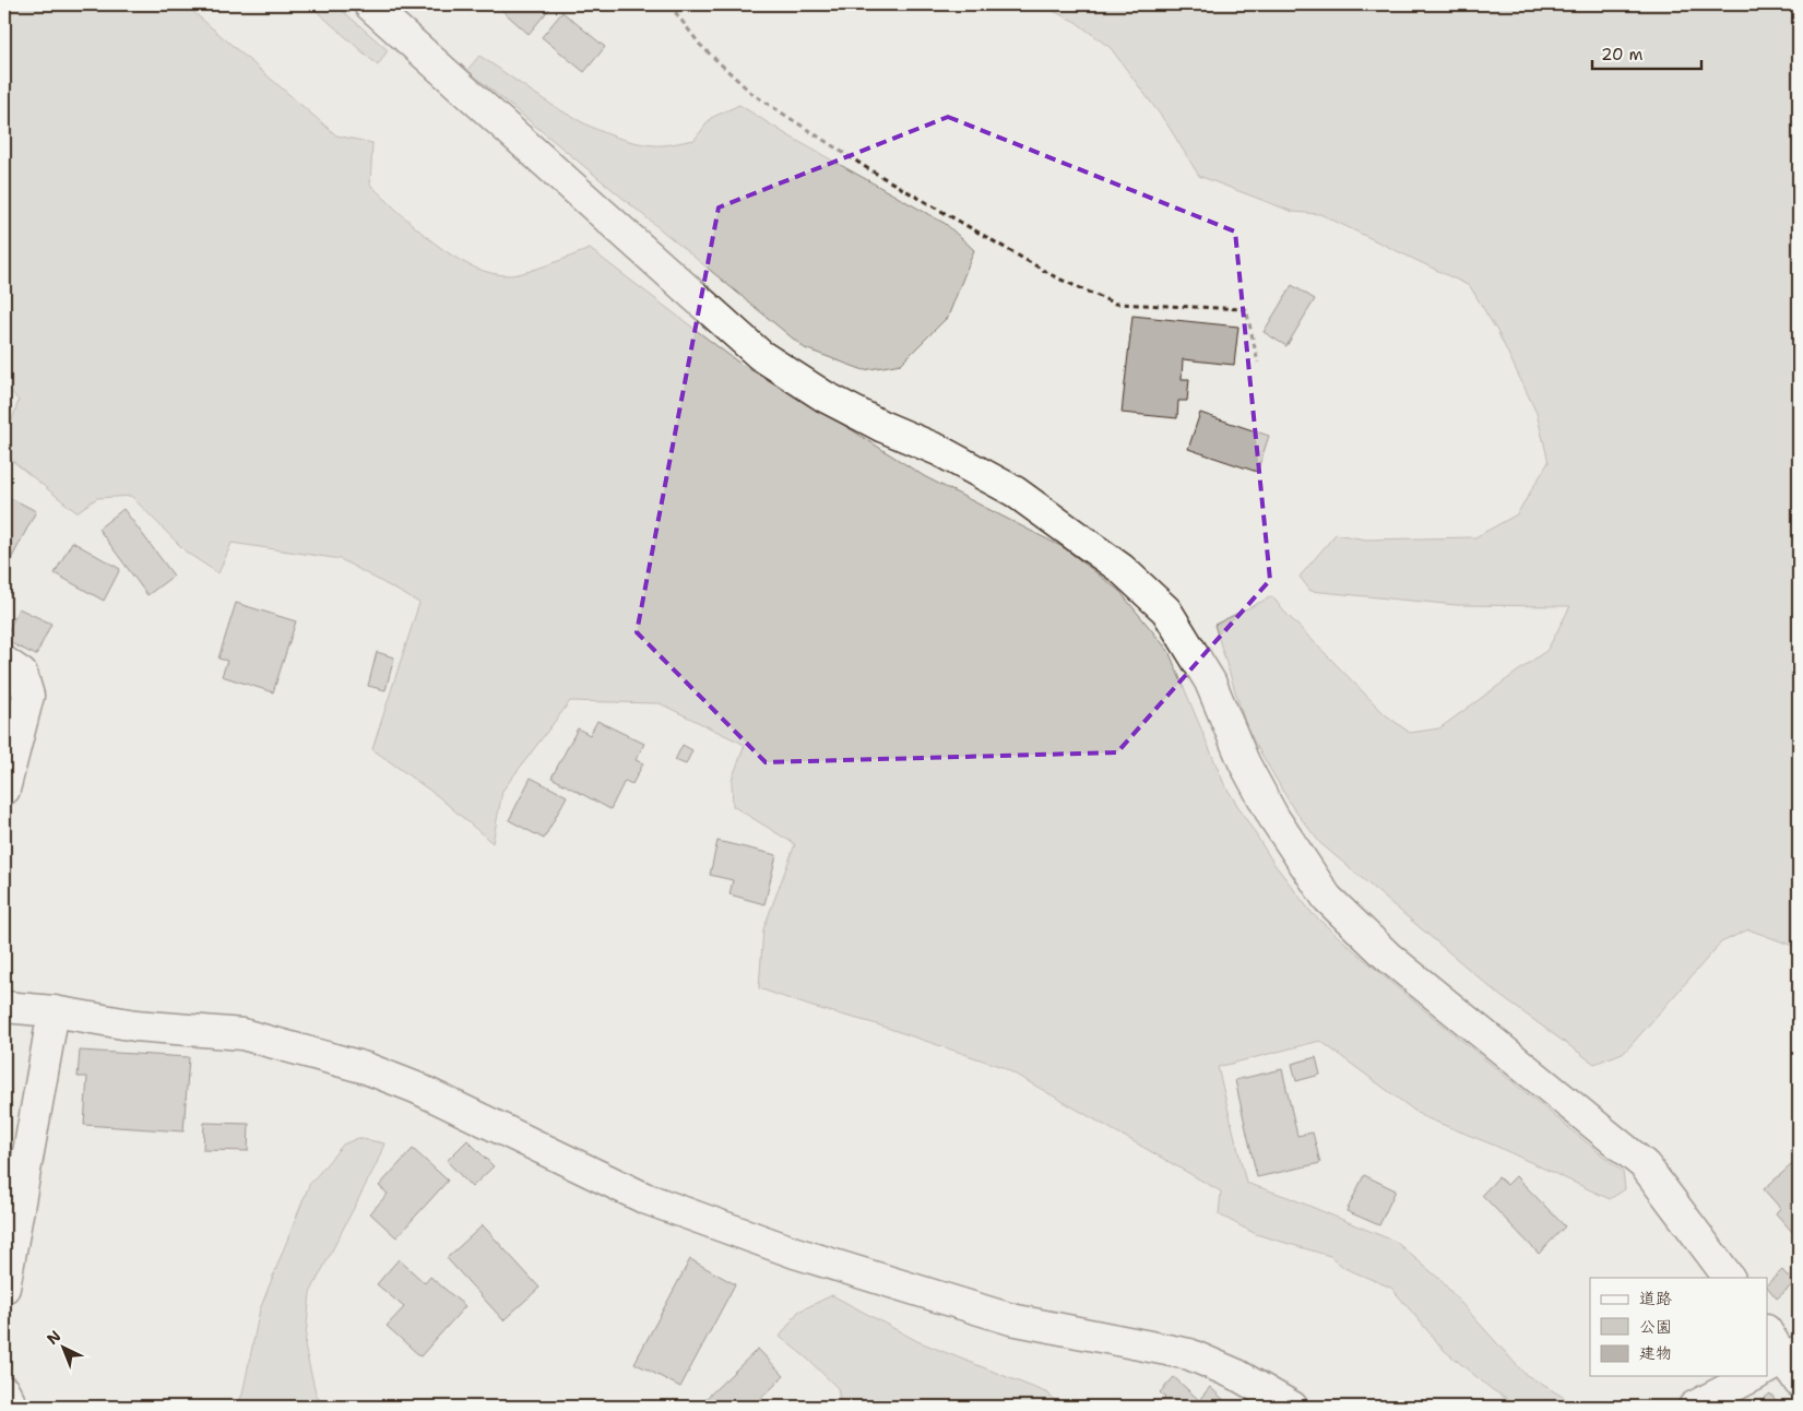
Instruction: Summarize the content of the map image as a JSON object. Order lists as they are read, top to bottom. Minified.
{"legend":["道路","公園","建物"],"scale_bar":"20 m","north":"top left"}
